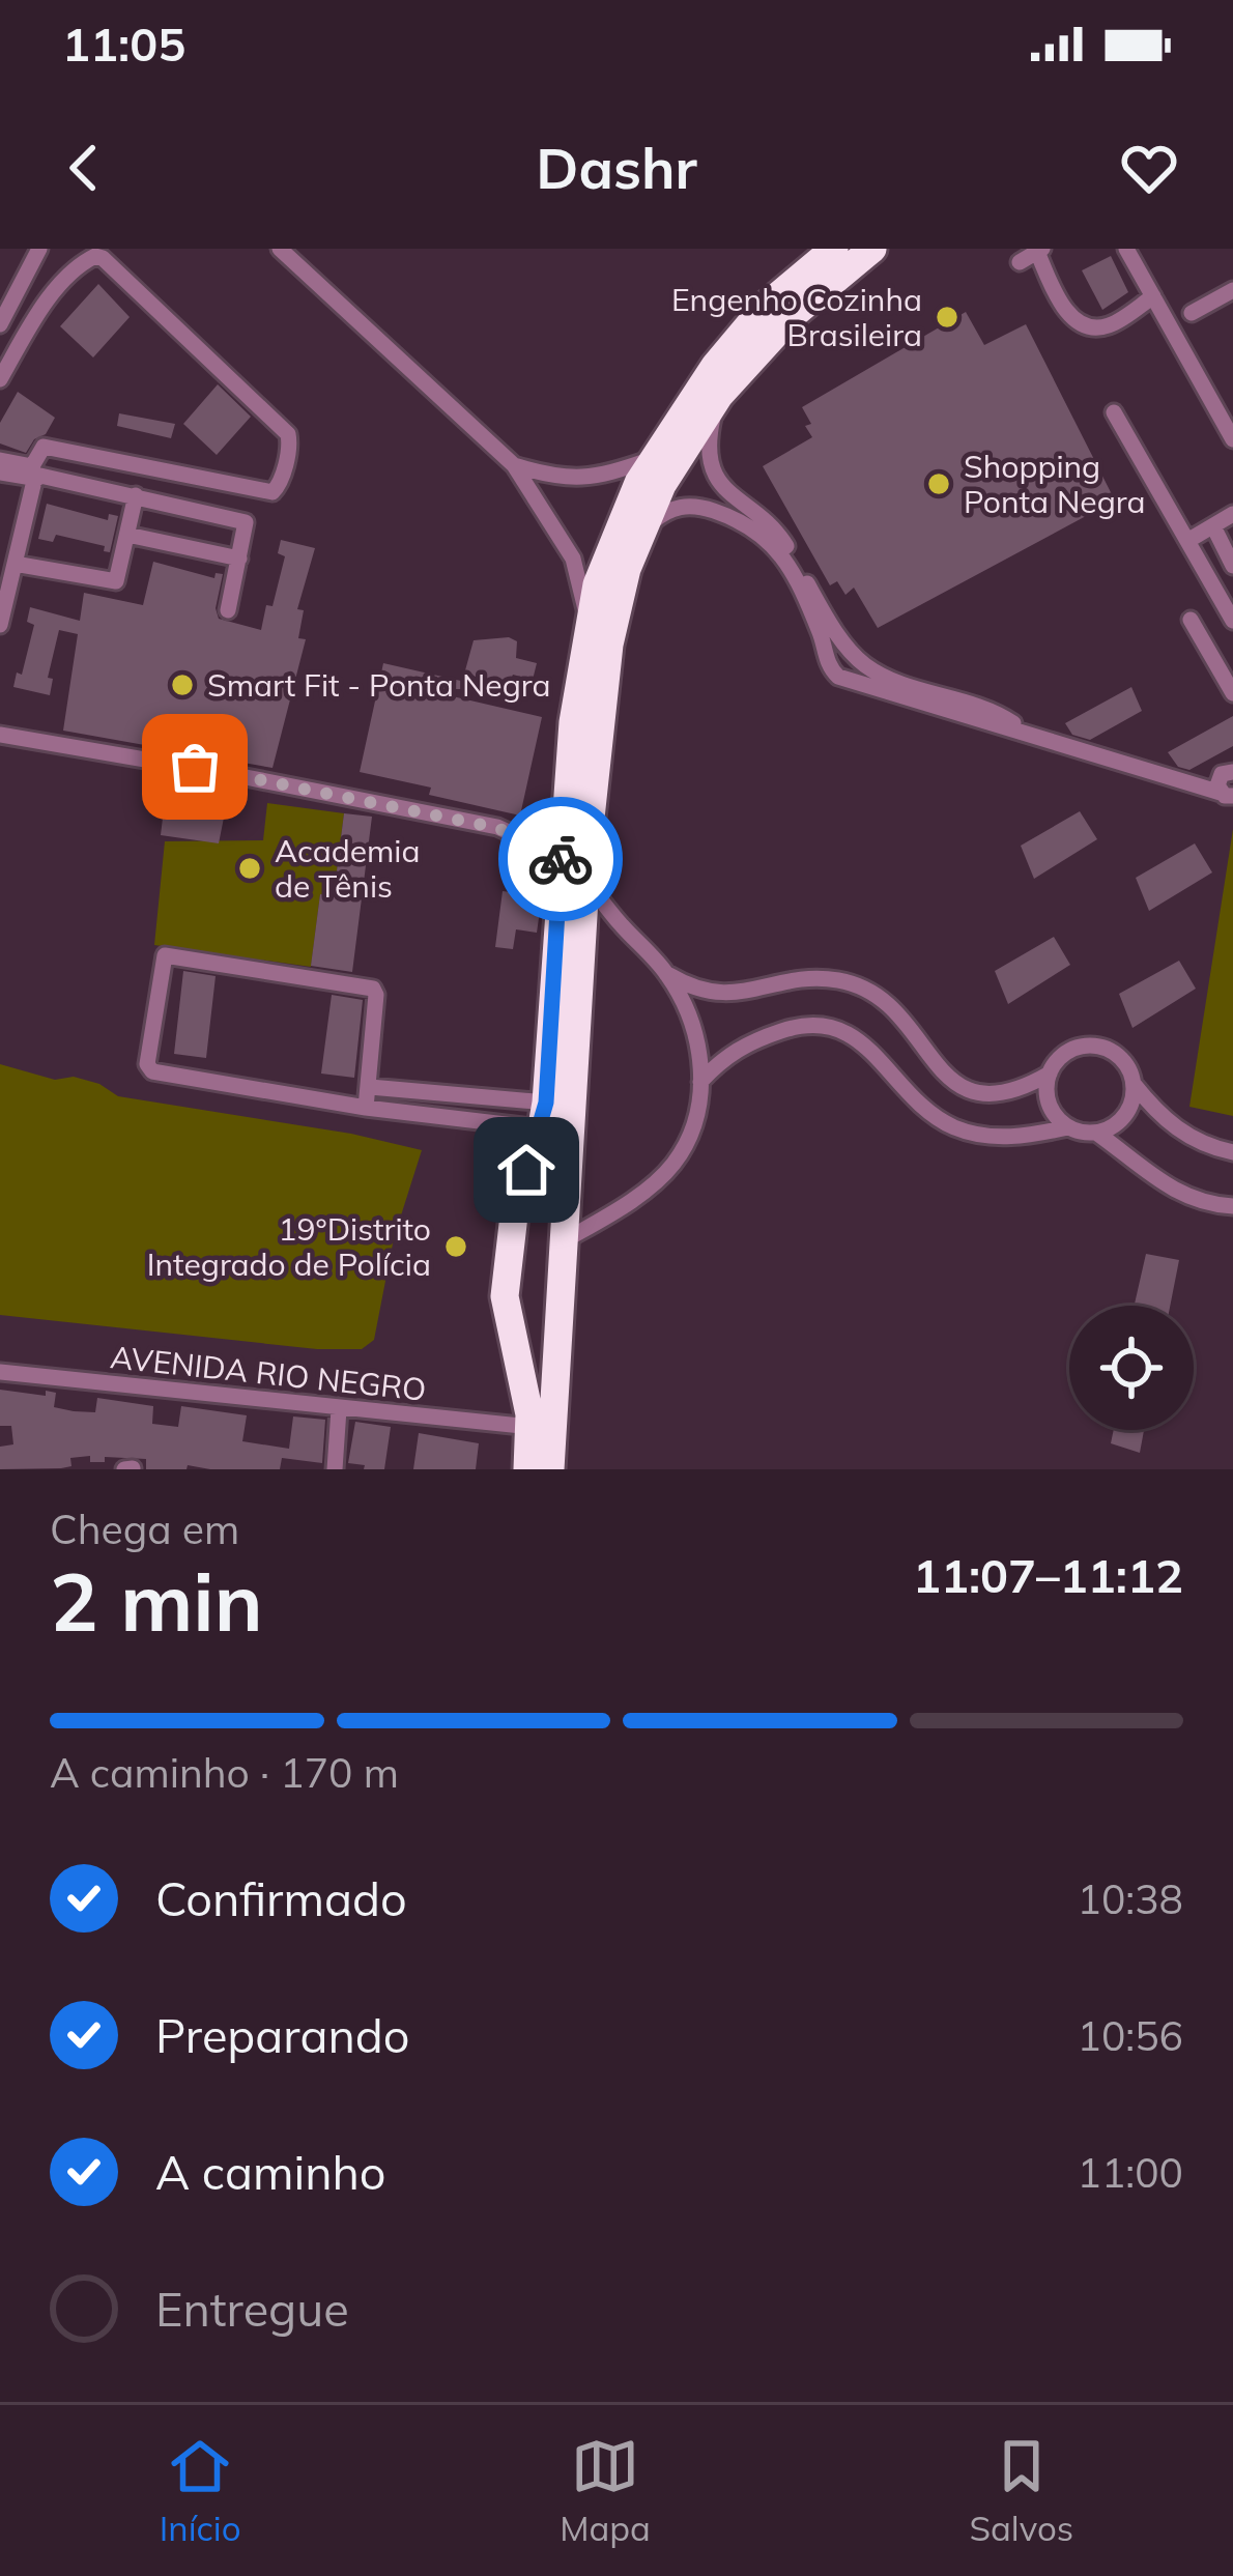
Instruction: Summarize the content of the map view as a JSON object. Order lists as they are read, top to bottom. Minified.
{"streets":{"street":["AVENIDA RIO NEGRO"]},"places":["Engenho Cozinha Brasileira","Shopping Ponta Negra","Smart Fit - Ponta Negra","Academia de Tênis","19°Distrito Integrado de Polícia"],"page":{"status":"11:05","header":"Dashr","heading":["2 min","Chega em","11:07–11:12"],"bar":"A caminho · 170 m","list":[["Confirmado","10:38"],["Preparando","10:56"],["A caminho","11:00"],"Entregue"],"tabs":["Início","Mapa","Salvos"]}}
